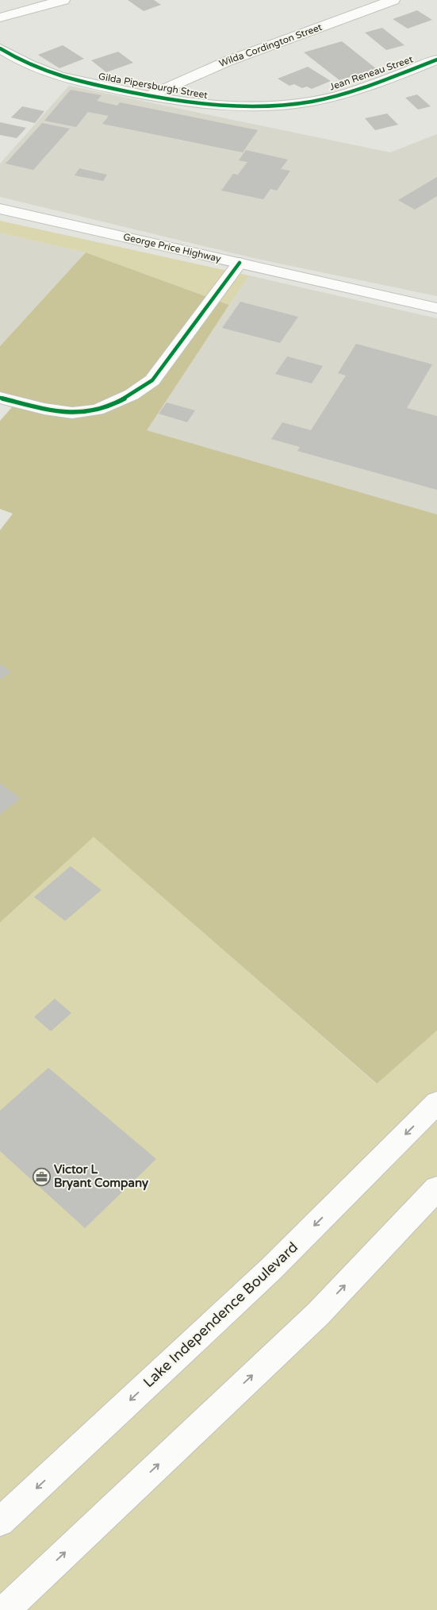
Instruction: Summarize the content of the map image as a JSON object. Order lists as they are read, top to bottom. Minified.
{"streets":{"main road":["Wilda Cordington Street","Jean Reneau Street","Gilda Pipersburgh Street","George Price Highway","Lake Independence Boulevard"]},"crossings":[["Wilda Cordington Street","Gilda Pipersburgh Street"],["Jean Reneau Street","Gilda Pipersburgh Street"]],"places":{"office":["Victor L Bryant Company"]}}
